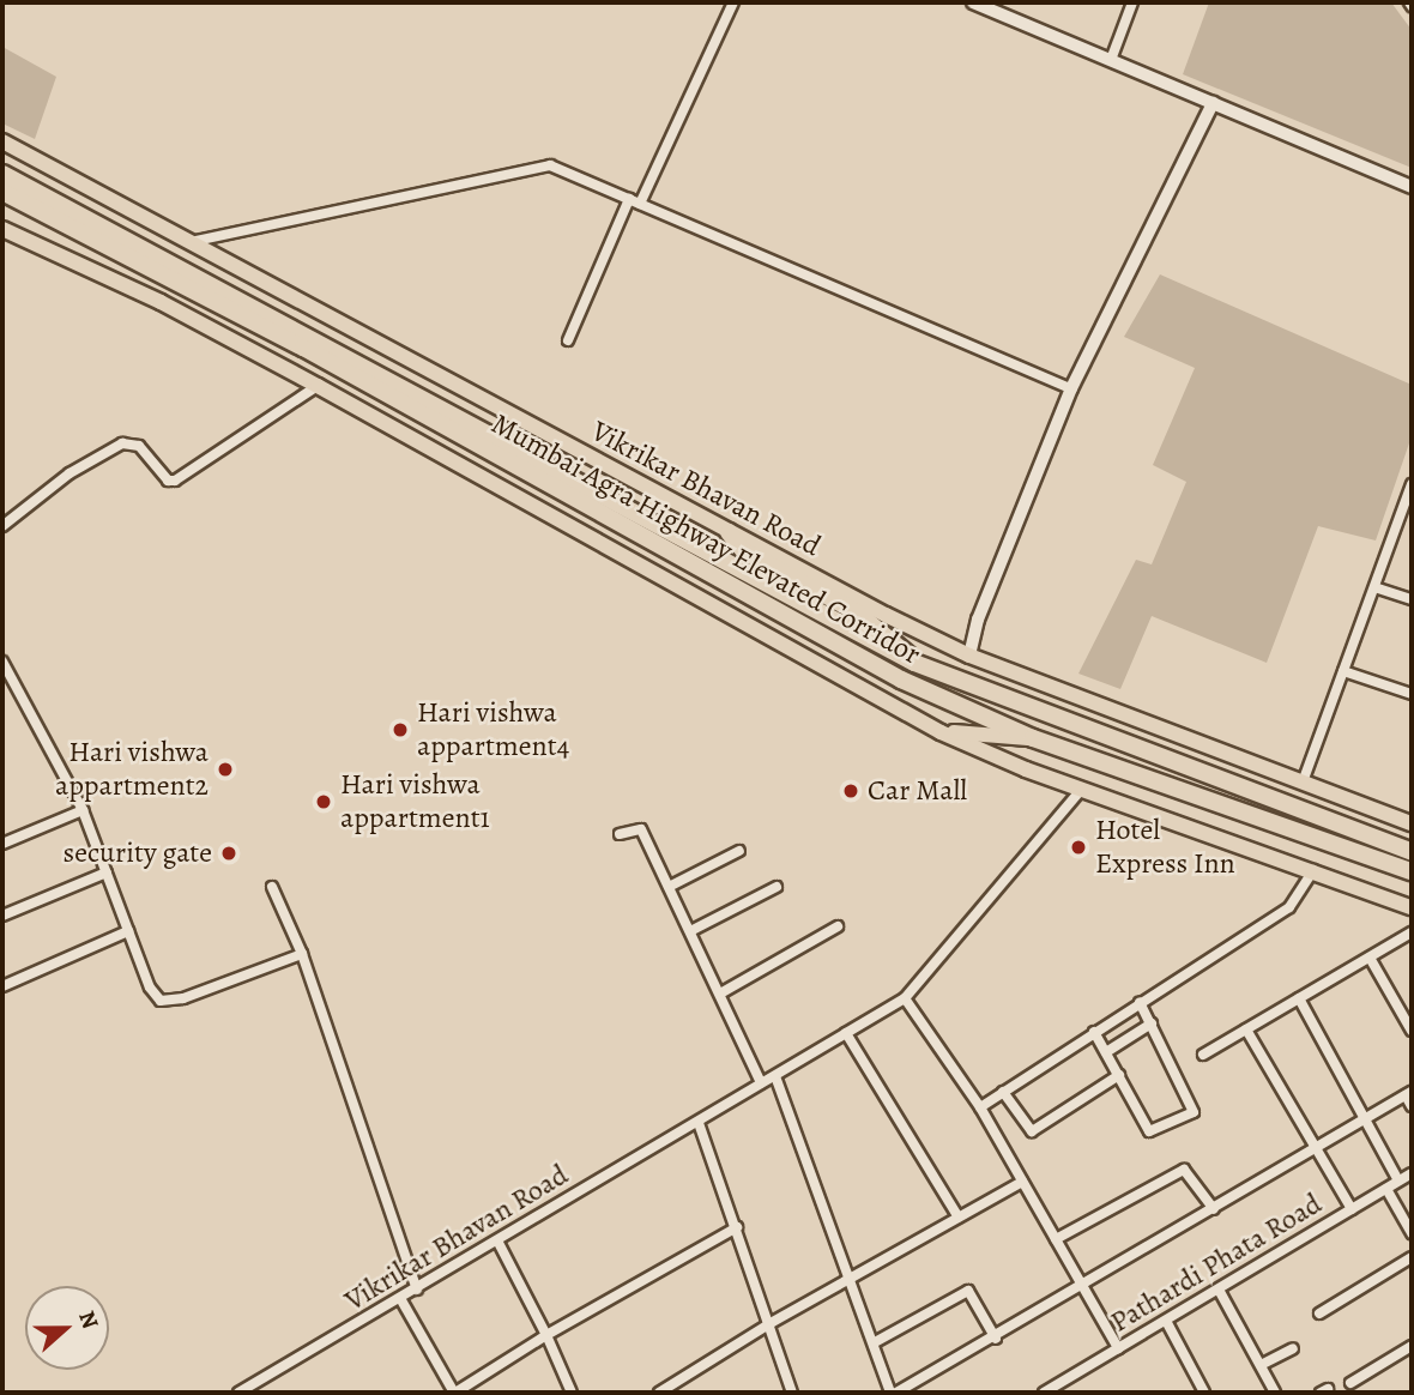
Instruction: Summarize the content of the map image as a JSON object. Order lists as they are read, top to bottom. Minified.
{"streets":{"highway":["Mumbai Agra Highway Elevated Corridor"],"main road":["Vikrikar Bhavan Road"],"street":["Pathardi Phata Road"]},"places":["Hari vishwa appartment4","Hari vishwa appartment2","Car Mall","Hari vishwa appartment1","Hotel Express Inn","security gate"],"north":"right"}
